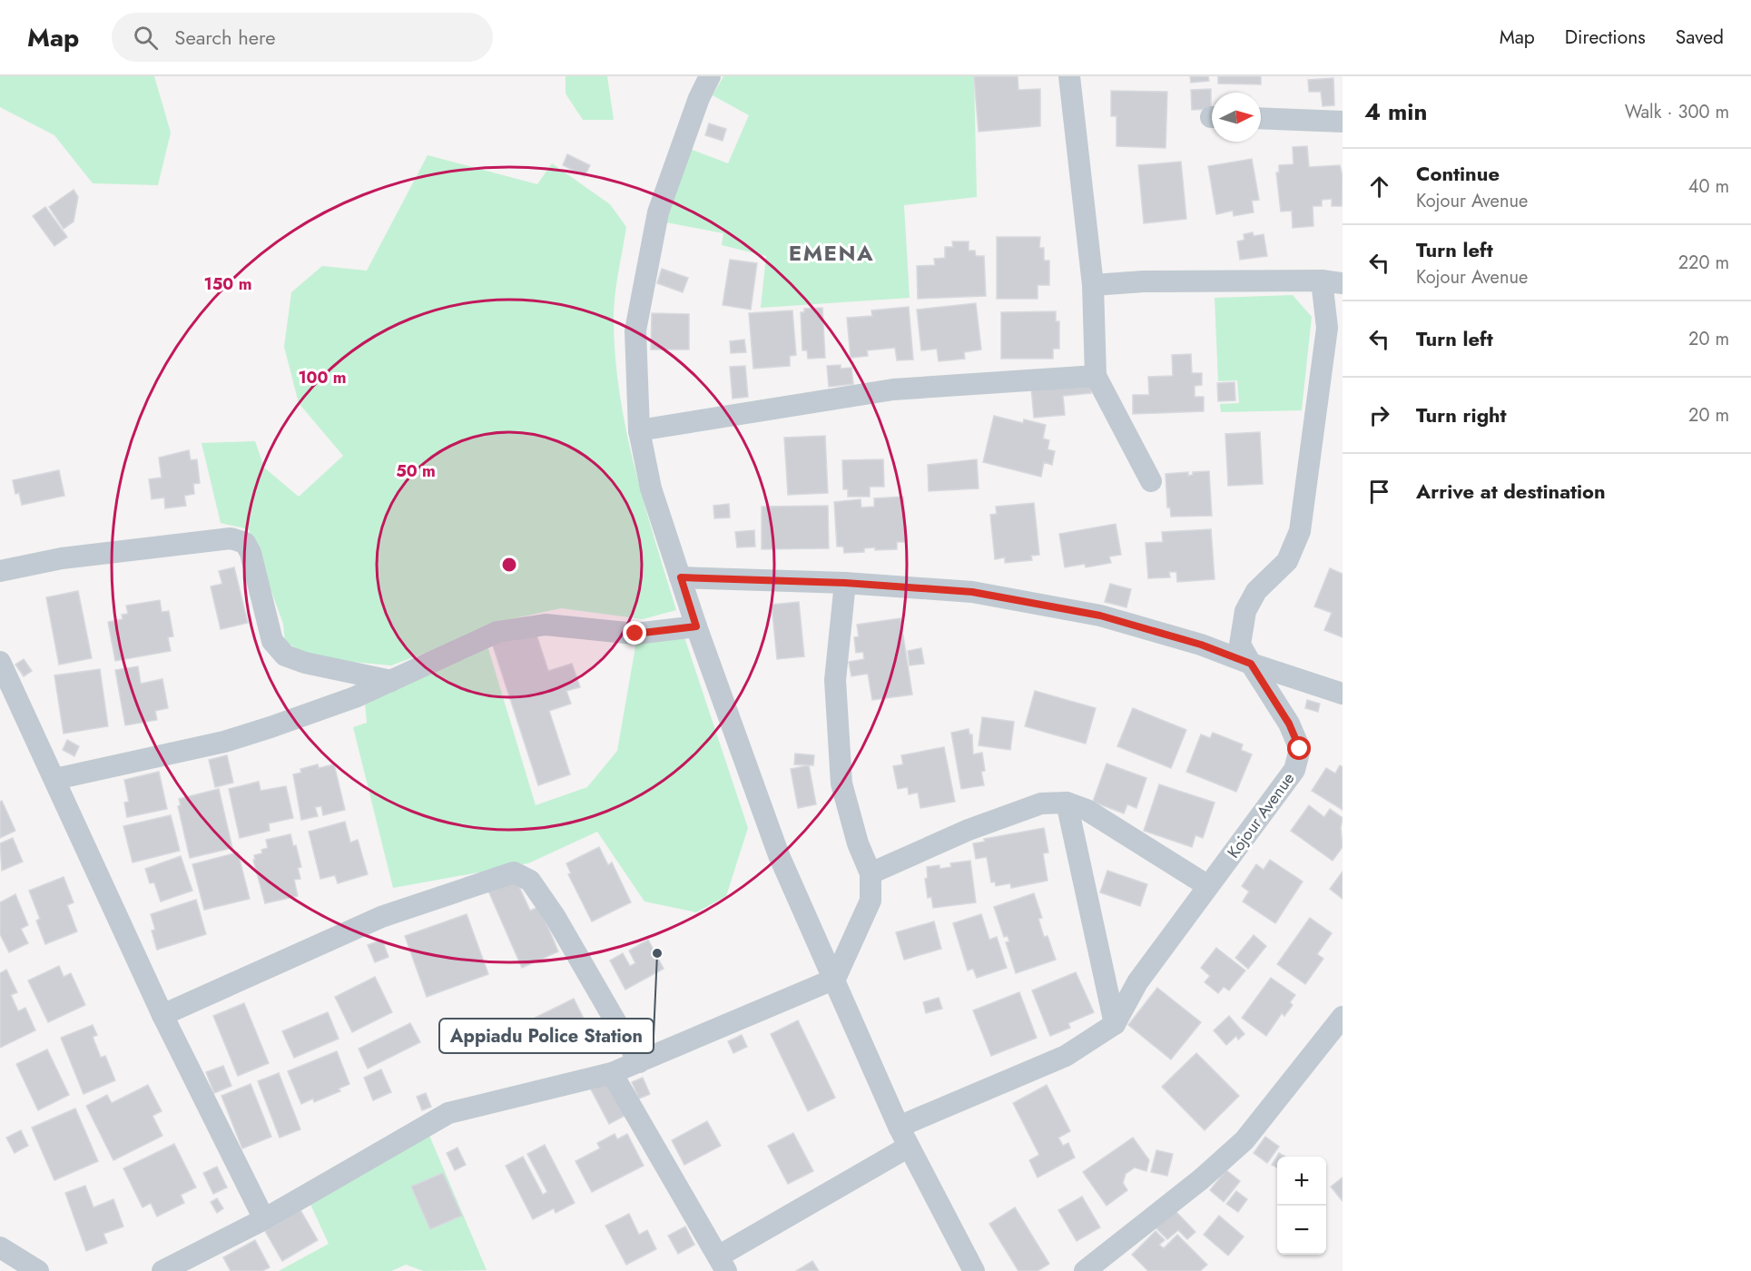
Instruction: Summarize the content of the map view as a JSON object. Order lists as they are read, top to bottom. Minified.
{"streets":{"street":["Kojour Avenue"]},"districts":["EMENA"],"places":["Appiadu Police Station"],"north":"right","page":{"header":"Map","search":"Search here","nav":["Map","Directions","Saved"],"heading":["4 min","Walk · 300 m"],"list":[["Continue","Kojour Avenue","40 m"],["Turn left","Kojour Avenue","220 m"],["Turn left","20 m"],["Turn right","20 m"],"Arrive at destination"],"map_buttons":["+","−"]},"rings":["150 m","100 m","50 m"]}
